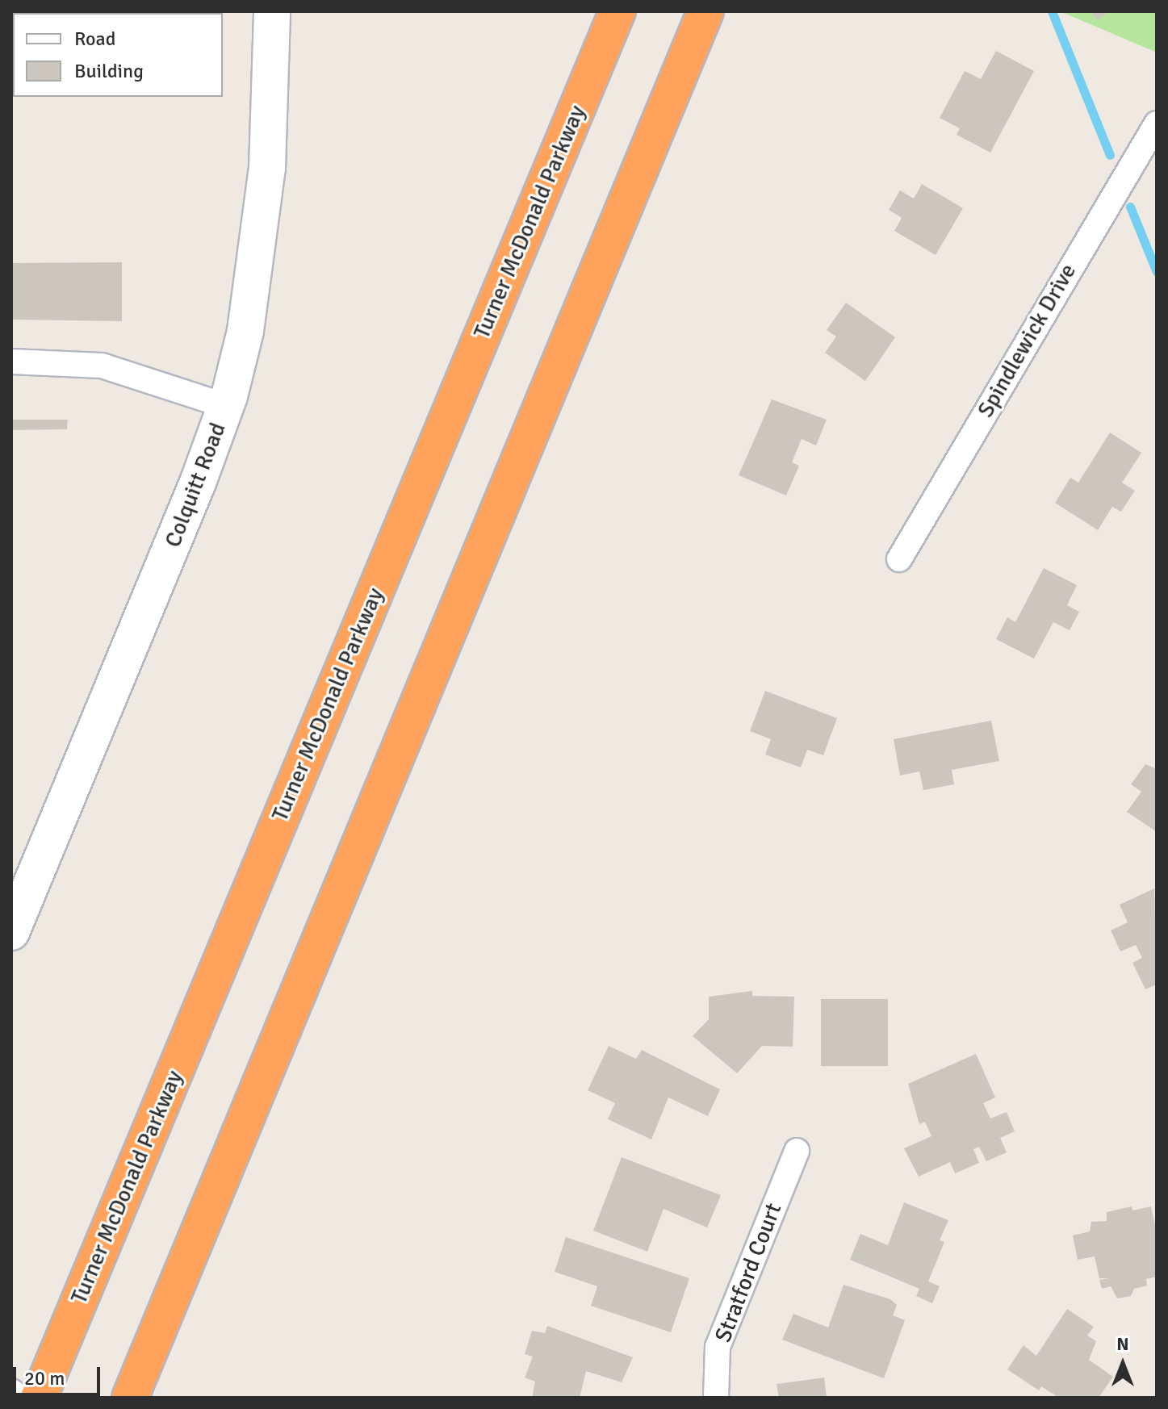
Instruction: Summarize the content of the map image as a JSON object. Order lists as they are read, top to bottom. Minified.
{"streets":{"highway":["Turner McDonald Parkway"],"street":["Spindlewick Drive","Colquitt Road","Stratford Court"]},"legend":["Road","Building"],"scale_bar":"20 m","north":"top"}
